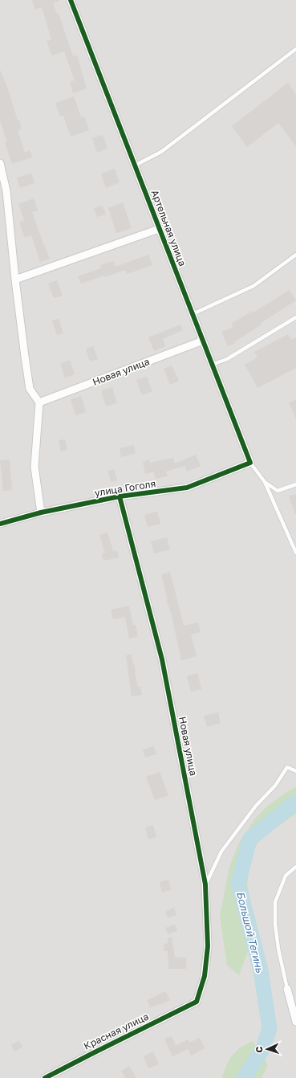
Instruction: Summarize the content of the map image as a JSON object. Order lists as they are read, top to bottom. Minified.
{"streets":{"street":["Артельная улица","Новая улица","улица Гоголя","Красная улица"]},"crossings":[["Артельная улица","Новая улица"],["Артельная улица","улица Гоголя"],["Новая улица","улица Гоголя"],["Новая улица","Красная улица"]],"water":["Большой Тегинь"],"north":"left"}
